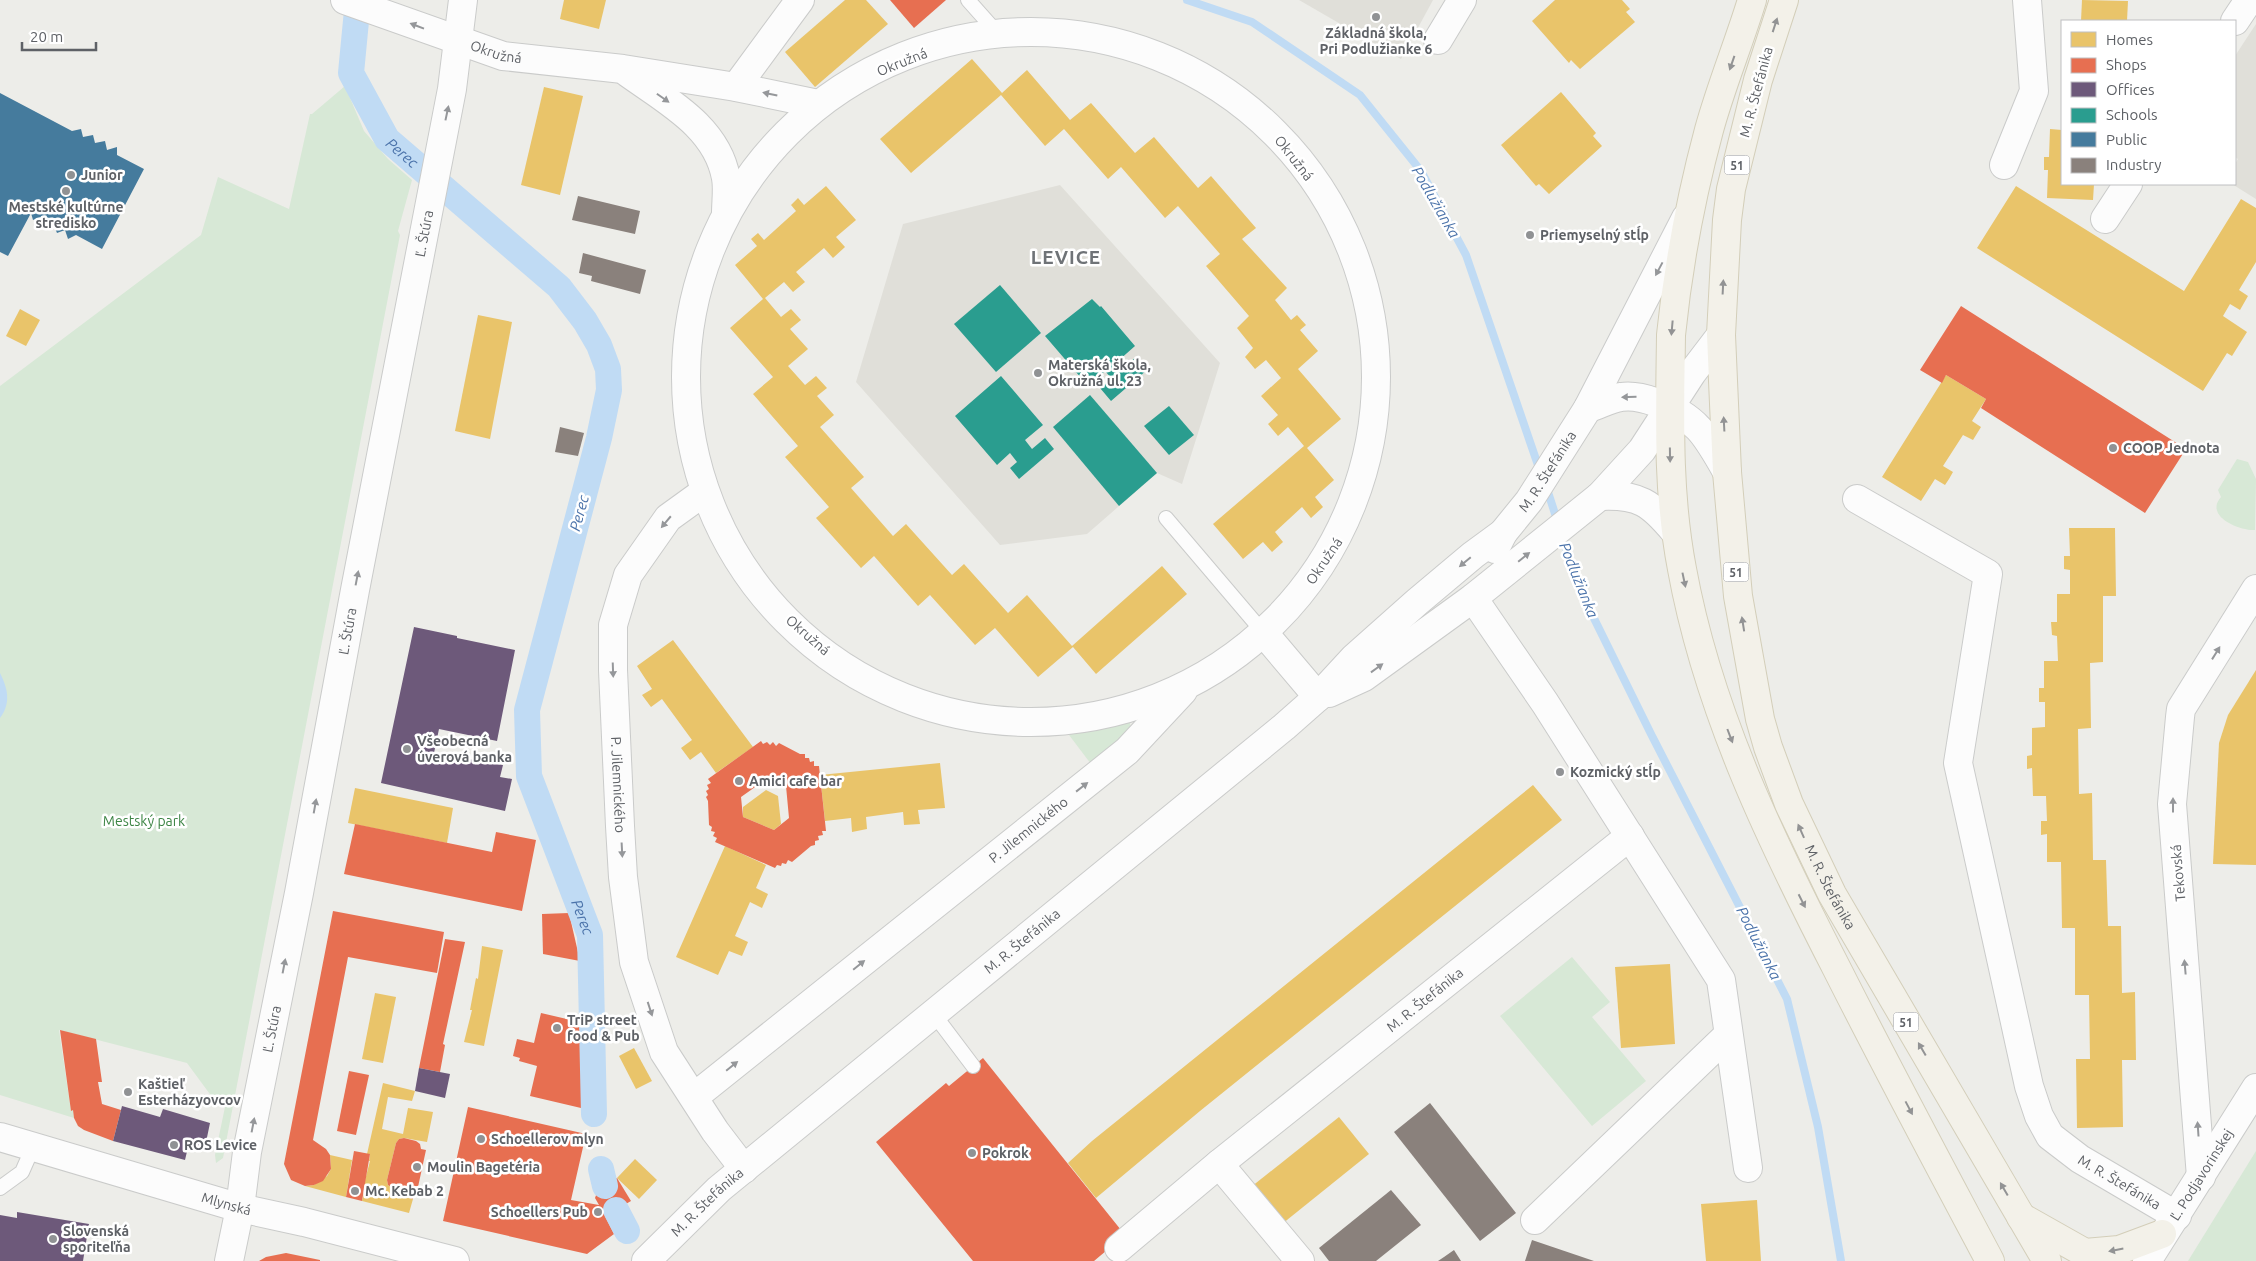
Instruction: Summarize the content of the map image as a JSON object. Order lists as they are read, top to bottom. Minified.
{"streets":{"main road":["M. R. Štefánika","51"],"street":["Okružná","Ľ. Štúra","P. Jilemnického","Tekovská","Ľ. Podjavorinskej","Mlynská"]},"crossings":[["Okružná","Ľ. Štúra"],["Okružná","P. Jilemnického"],["M. R. Štefánika","P. Jilemnického"],["M. R. Štefánika","Ľ. Podjavorinskej"],["Ľ. Štúra","Mlynská"],["Tekovská","Ľ. Podjavorinskej"]],"one_way":["Ľ. Štúra","Tekovská"],"districts":["LEVICE"],"water":["Perec","Podlužianka"],"parks":["Mestský park"],"places":["Základná škola, Pri Podlužianke 6","Junior","Mestské kultúrne stredisko","Priemyselný stĺp","Materská škola, Okružná ul. 23","COOP Jednota","Všeobecná úverová banka","Kozmický stĺp","Amici cafe bar","TriP street food & Pub","Kaštieľ Esterházyovcov","Schoellerov mlyn","ROS Levice","Pokrok","Moulin Bagetéria","Mc. Kebab 2","Schoellers Pub","Slovenská sporiteľňa"],"legend":["Homes","Shops","Offices","Schools","Public","Industry"],"scale_bar":"20 m"}
